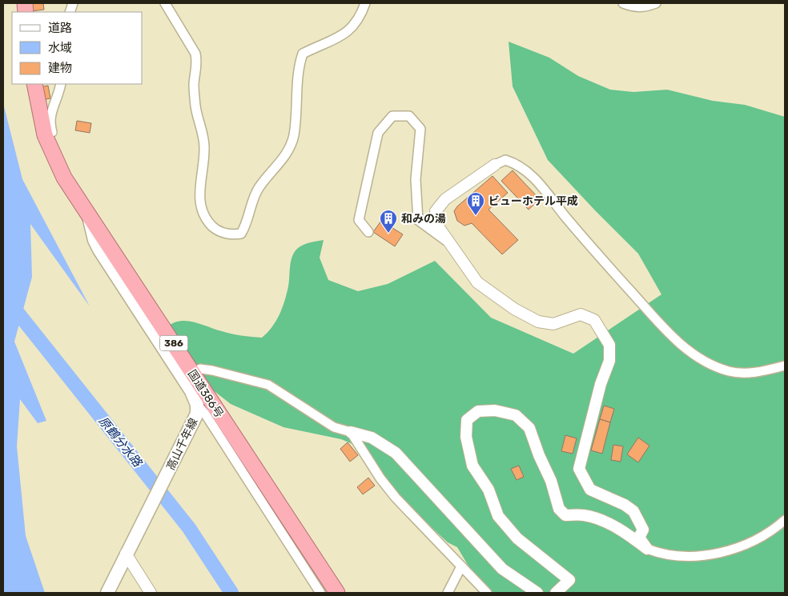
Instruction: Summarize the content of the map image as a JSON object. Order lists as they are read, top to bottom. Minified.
{"streets":{"highway":["386","国道386号"],"main road":["高山千年線"]},"crossings":[["国道386号","高山千年線"]],"water":["原鶴分水路"],"places":{"building":["ビューホテル平成","和みの湯"]},"legend":["道路","水域","建物"]}
